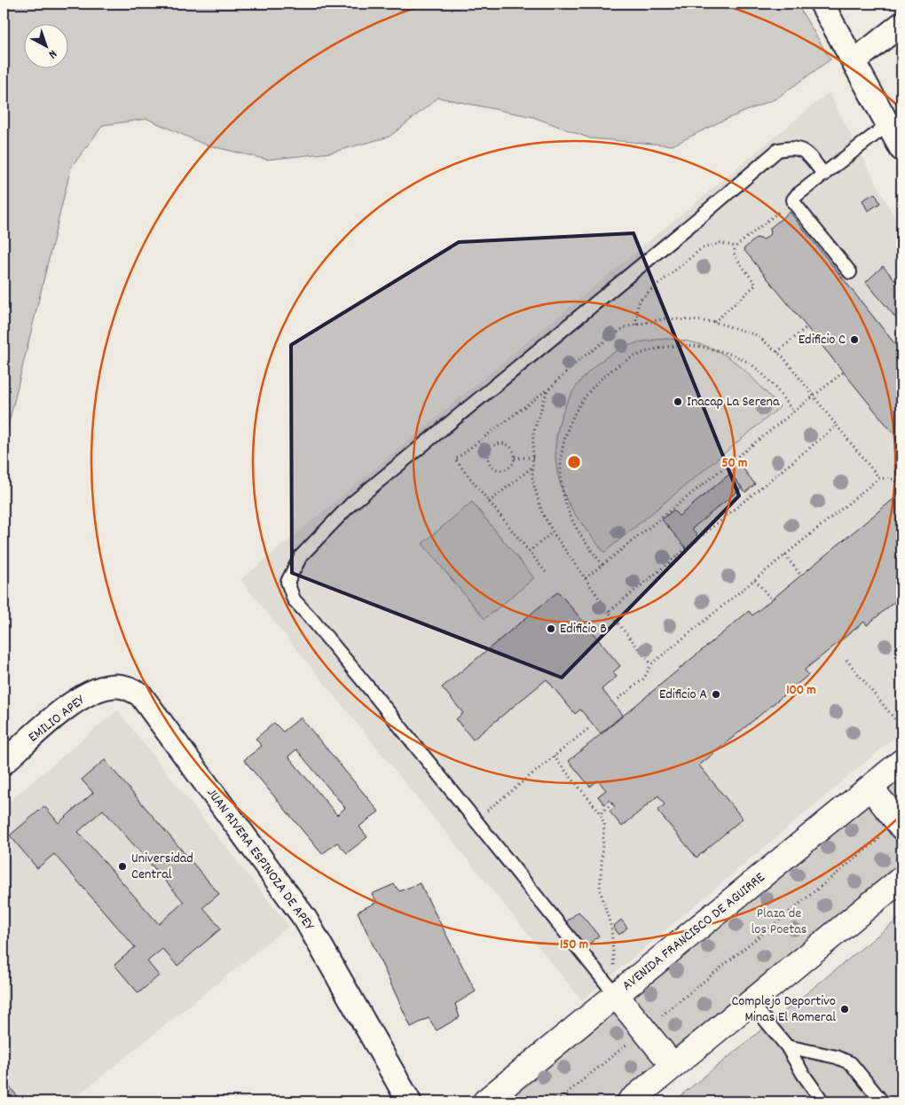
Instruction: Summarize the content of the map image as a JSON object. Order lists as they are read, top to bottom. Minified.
{"streets":{"main road":["AVENIDA FRANCISCO DE AGUIRRE"],"street":["EMILIO APEY","JUAN RIVERA ESPINOZA DE APEY"]},"crossings":[["EMILIO APEY","JUAN RIVERA ESPINOZA DE APEY"]],"parks":["Plaza de los Poetas"],"places":["Edificio C","Inacap La Serena","Edificio B","Edificio A","Universidad Central","Complejo Deportivo Minas El Romeral"],"north":"bottom right","rings":["50 m","100 m","150 m"]}
